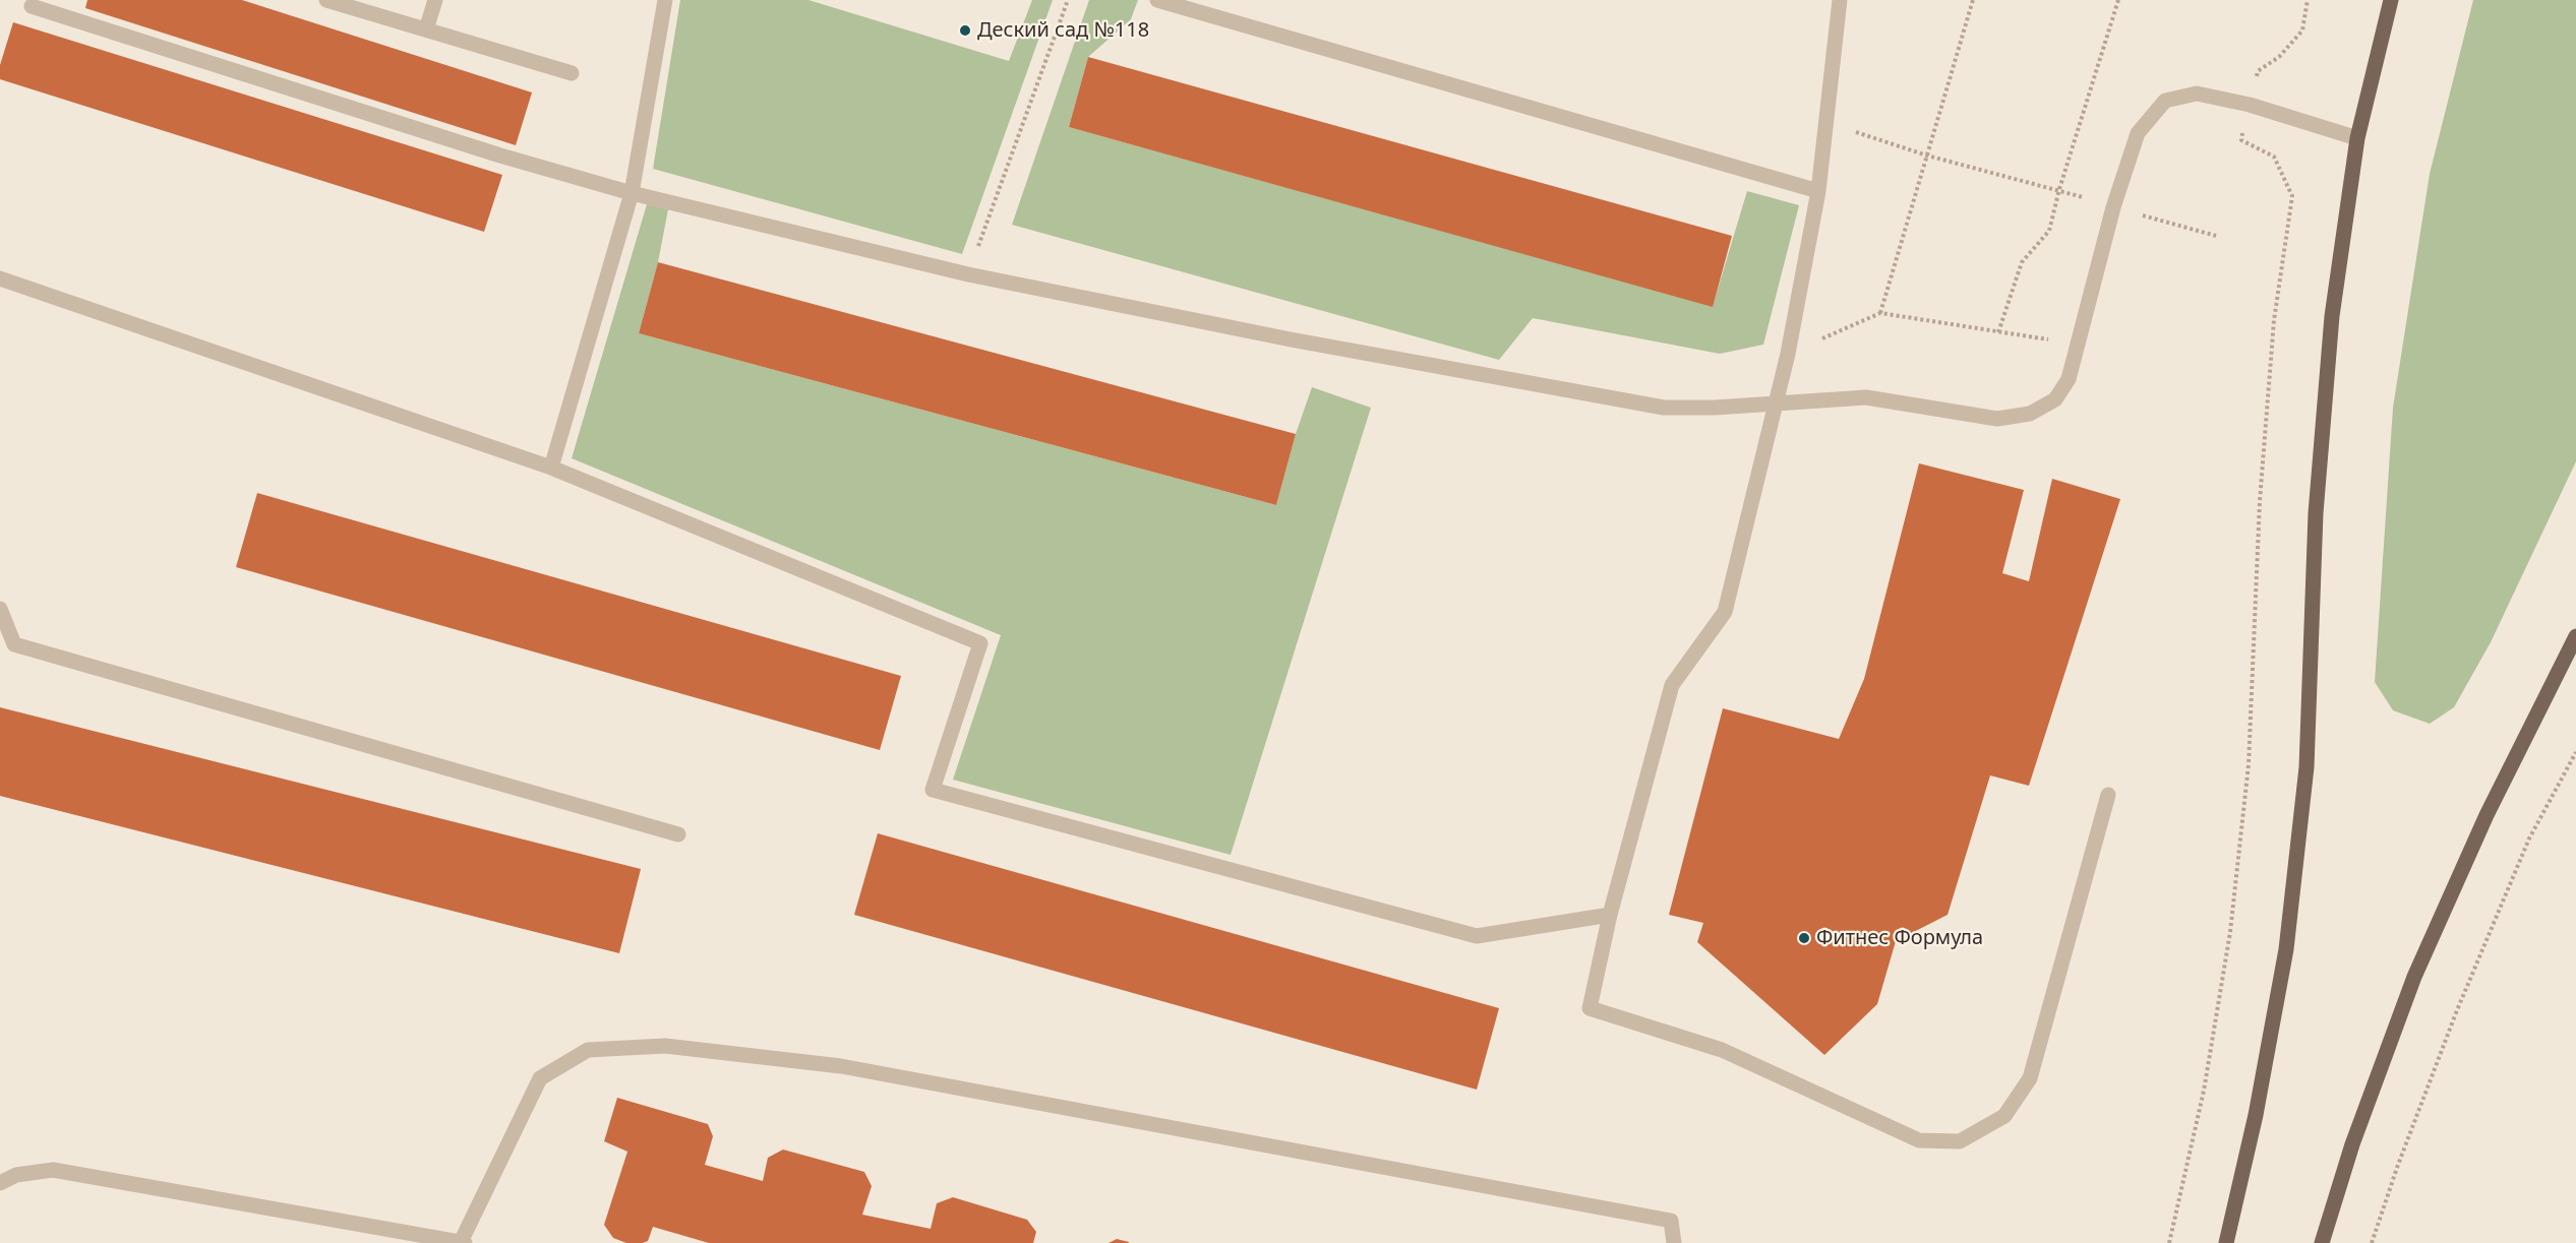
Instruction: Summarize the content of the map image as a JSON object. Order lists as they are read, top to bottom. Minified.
{"places":["Деский сад №118","Фитнес Формула"]}
